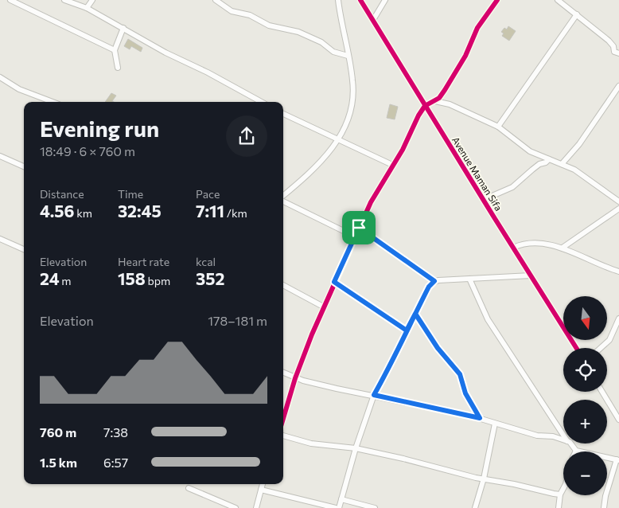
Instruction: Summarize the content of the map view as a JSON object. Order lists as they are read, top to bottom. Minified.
{"streets":{"street":["Avenue Maman Sifa"]},"north":"bottom","page":{"heading":["Evening run","18:49 · 6 × 760 m"],"stats":[["Distance","4.56 km"],["Time","32:45"],["Pace","7:11 /km"],["Elevation","24 m"],["Heart rate","158 bpm"],["kcal","352"]],"map_buttons":["+","−"],"chart":["Elevation","178–181 m"],"list":[{"name":"760 m","note":"7:38"},{"name":"1.5 km","note":"6:57"}]}}
